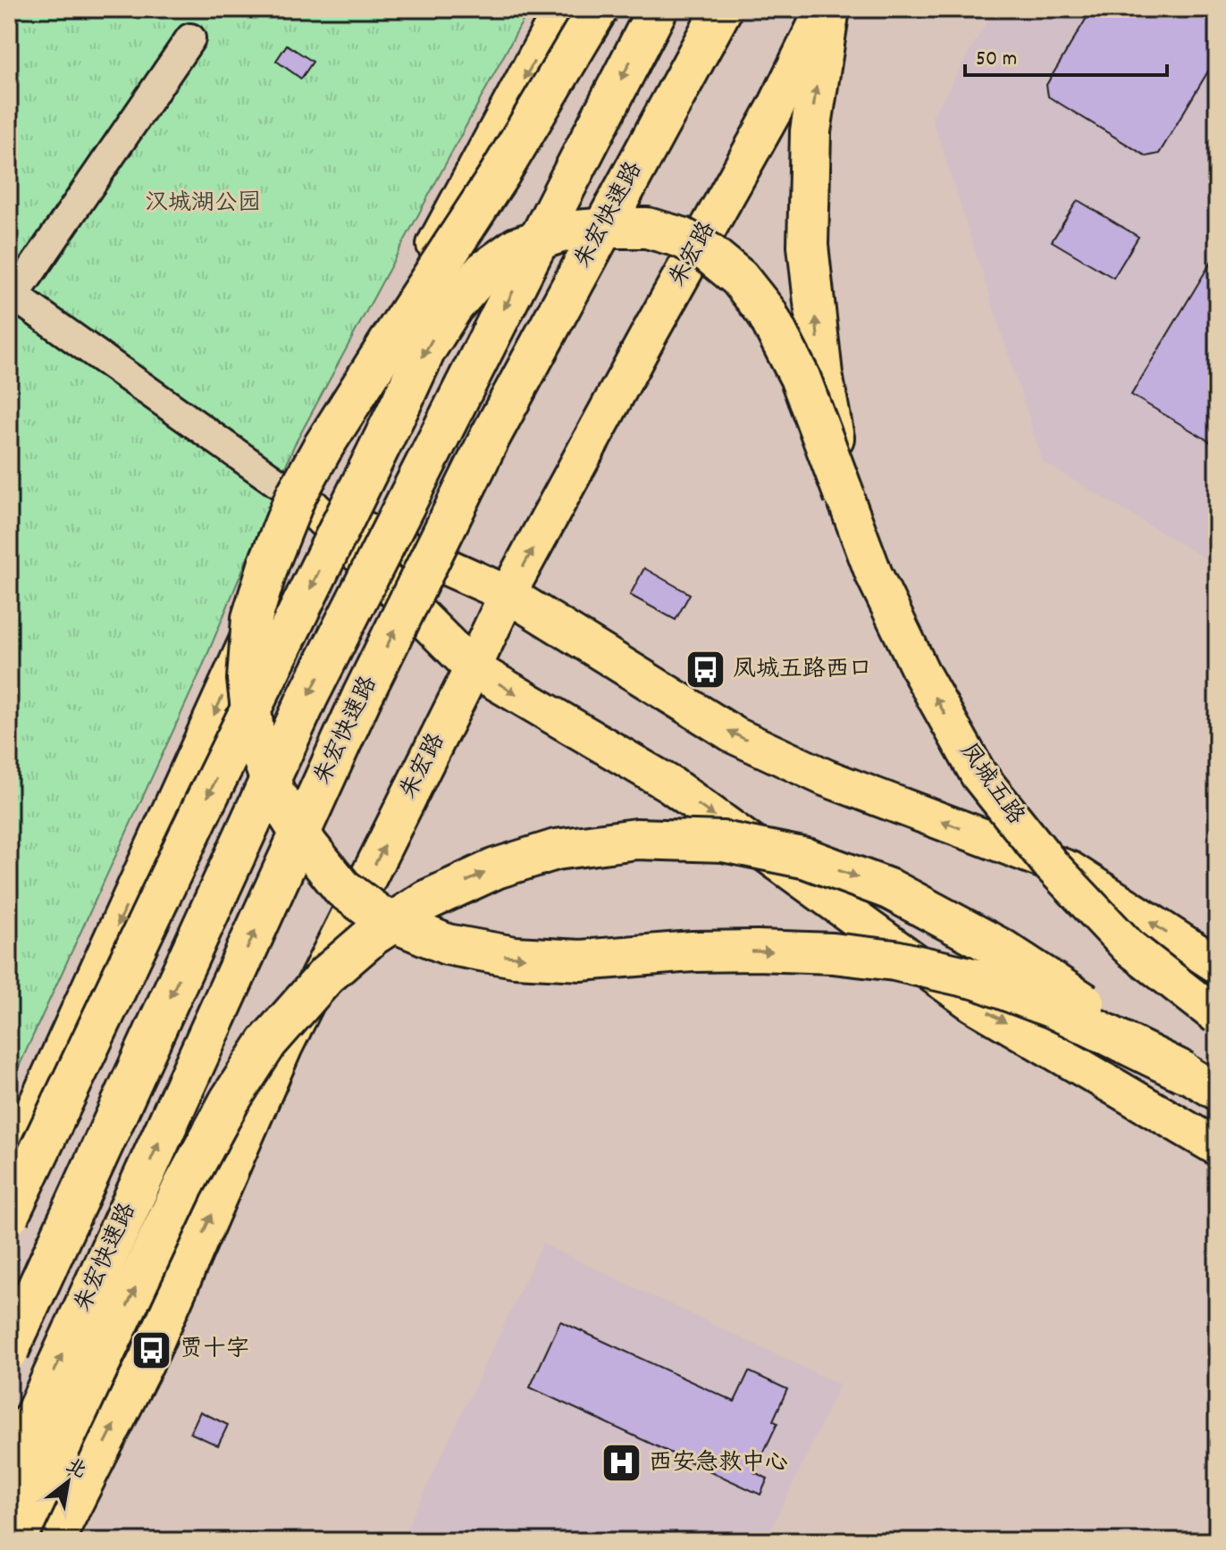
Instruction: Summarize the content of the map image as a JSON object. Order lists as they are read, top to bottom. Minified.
{"streets":{"highway":["朱宏快速路"],"main road":["朱宏路","凤城五路"]},"parks":["汉城湖公园"],"places":{"bus stop":["凤城五路西口","贾十字"],"hospital":["西安急救中心"]},"scale_bar":"50 m","north":"top right"}
